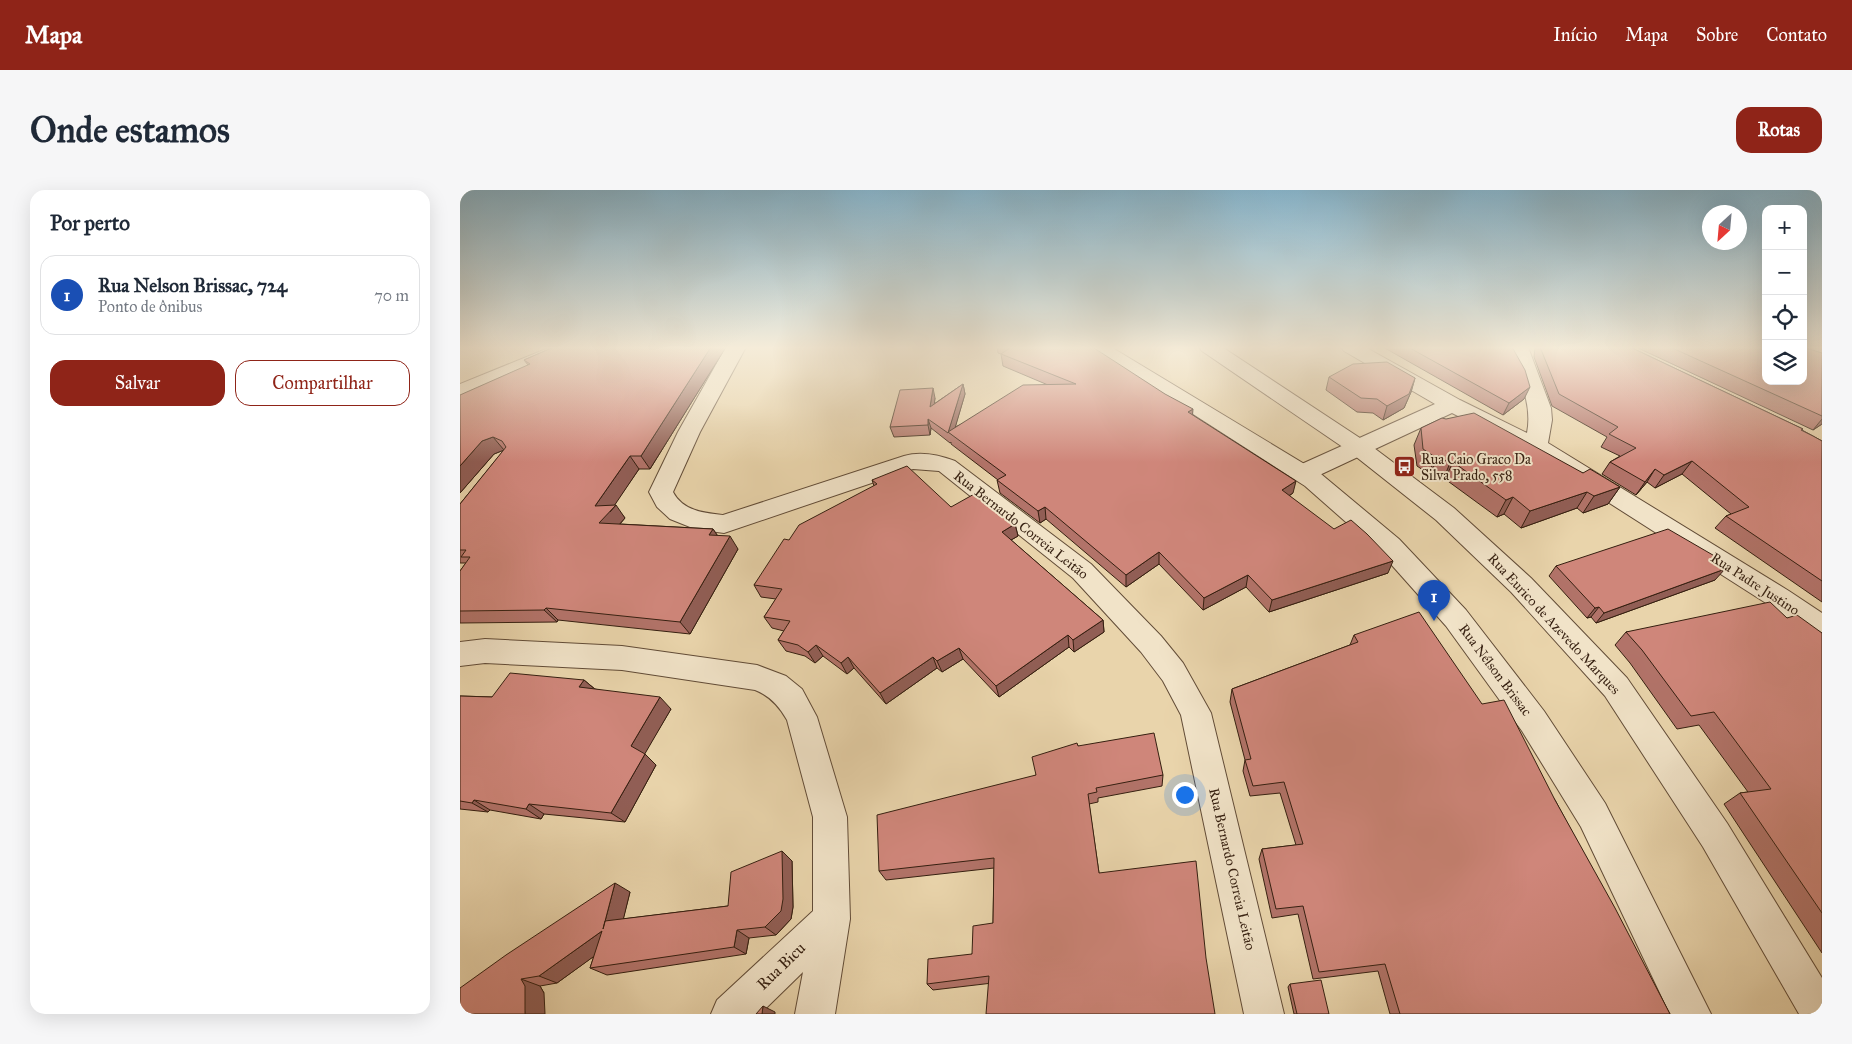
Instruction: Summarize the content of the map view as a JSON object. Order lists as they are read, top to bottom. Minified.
{"streets":{"street":["Rua Bernardo Correia Leitão","Rua Padre Justino","Rua Eurico de Azevedo Marques","Rua Nélson Brissac","Rua Bicu"]},"places":{"bus stop":["Rua Caio Graco Da Silva Prado, 558"]},"north":"bottom left","page":{"header":"Mapa","nav":["Início","Mapa","Sobre","Contato"],"buttons":["Rotas",["Salvar","Compartilhar"]],"title":"Onde estamos","heading":"Por perto","map_buttons":["+","−"],"list":[{"mark":"1","name":"Rua Nelson Brissac, 724","note":"Ponto de ônibus","value":"70 m"}],"pins":"1"}}
